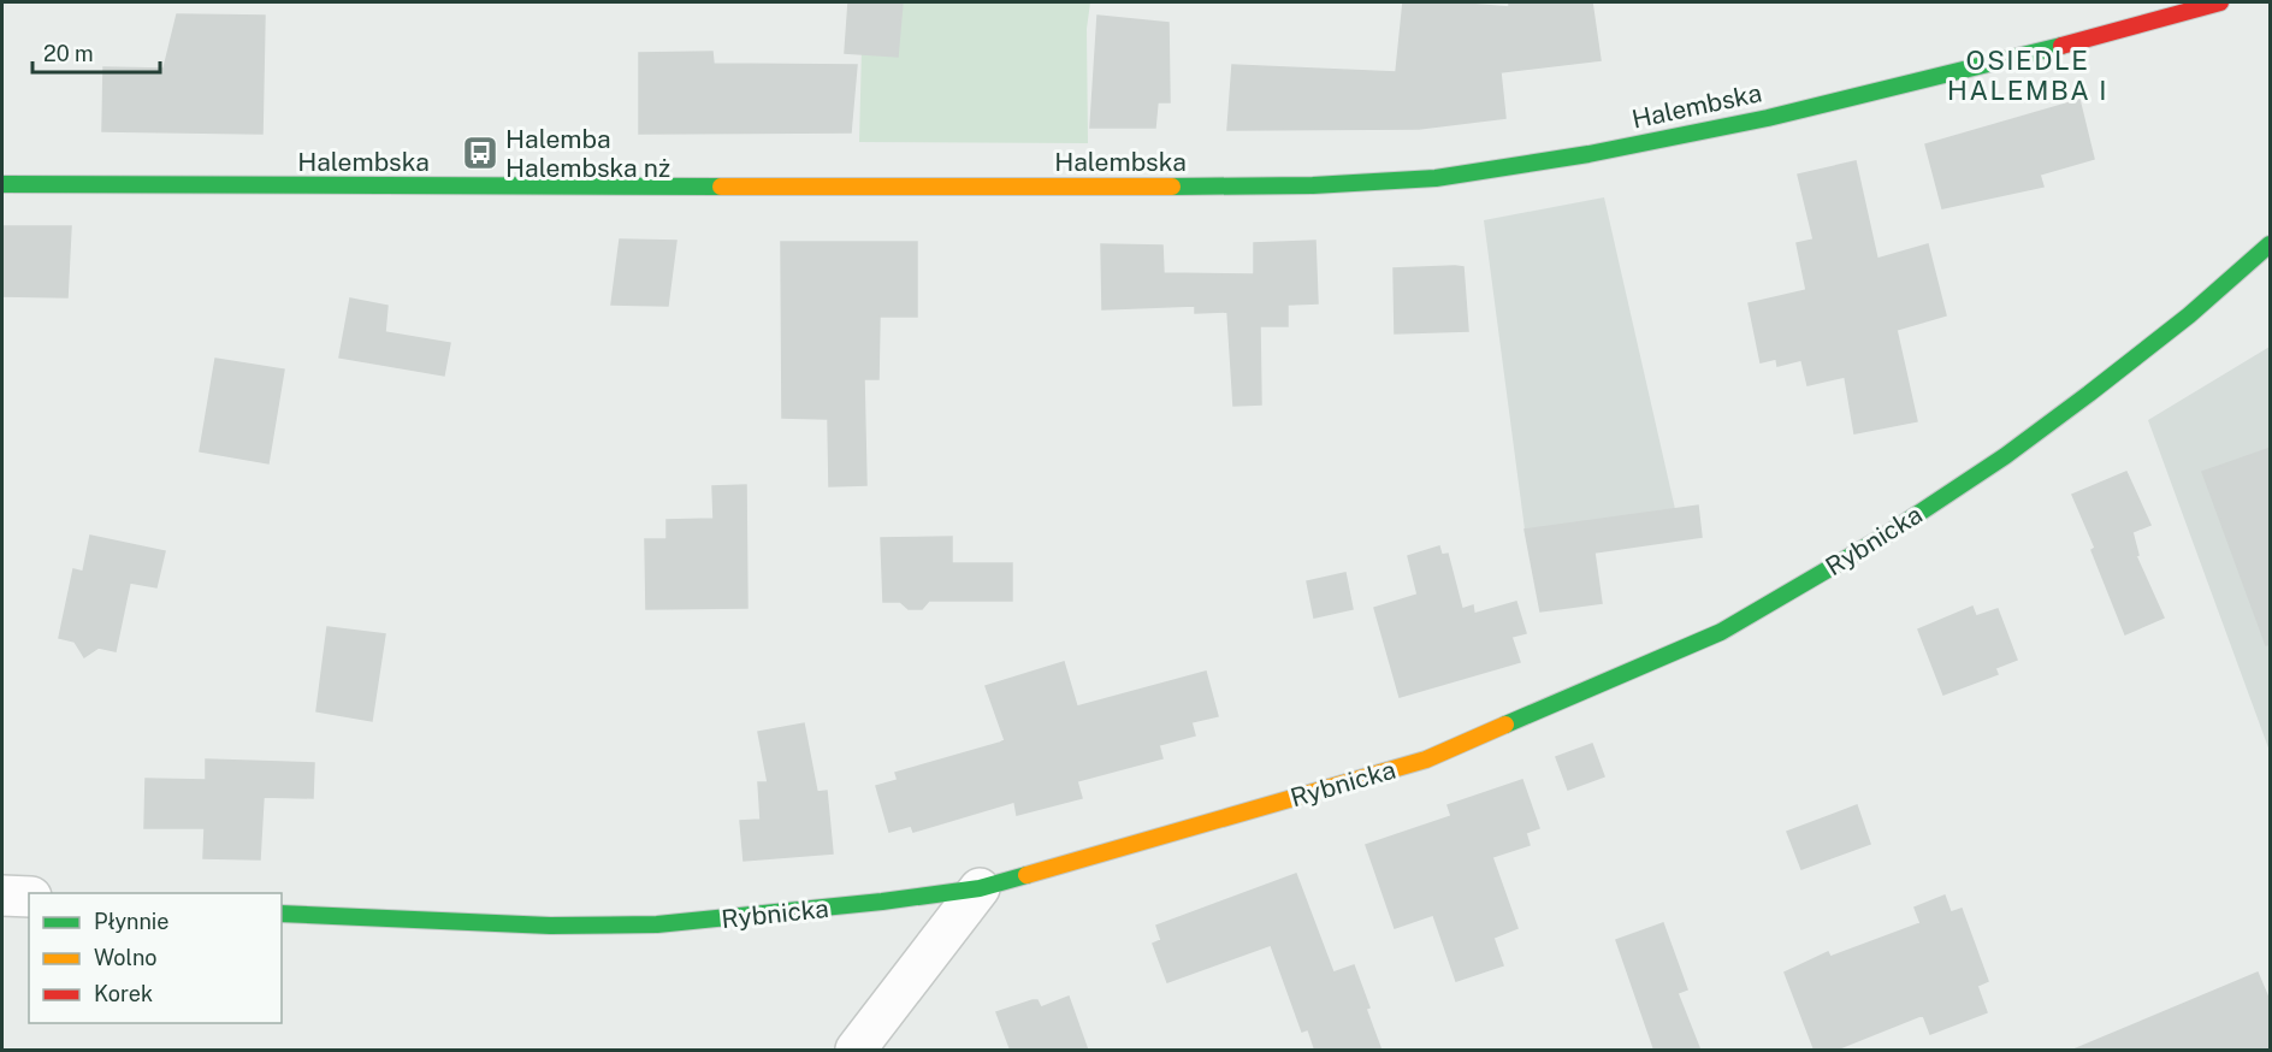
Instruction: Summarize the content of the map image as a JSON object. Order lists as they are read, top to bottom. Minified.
{"streets":{"street":["Halembska","Rybnicka"]},"districts":["OSIEDLE HALEMBA I"],"places":{"bus stop":["Halemba Halembska nż"]},"legend":["Płynnie","Wolno","Korek"],"scale_bar":"20 m"}
